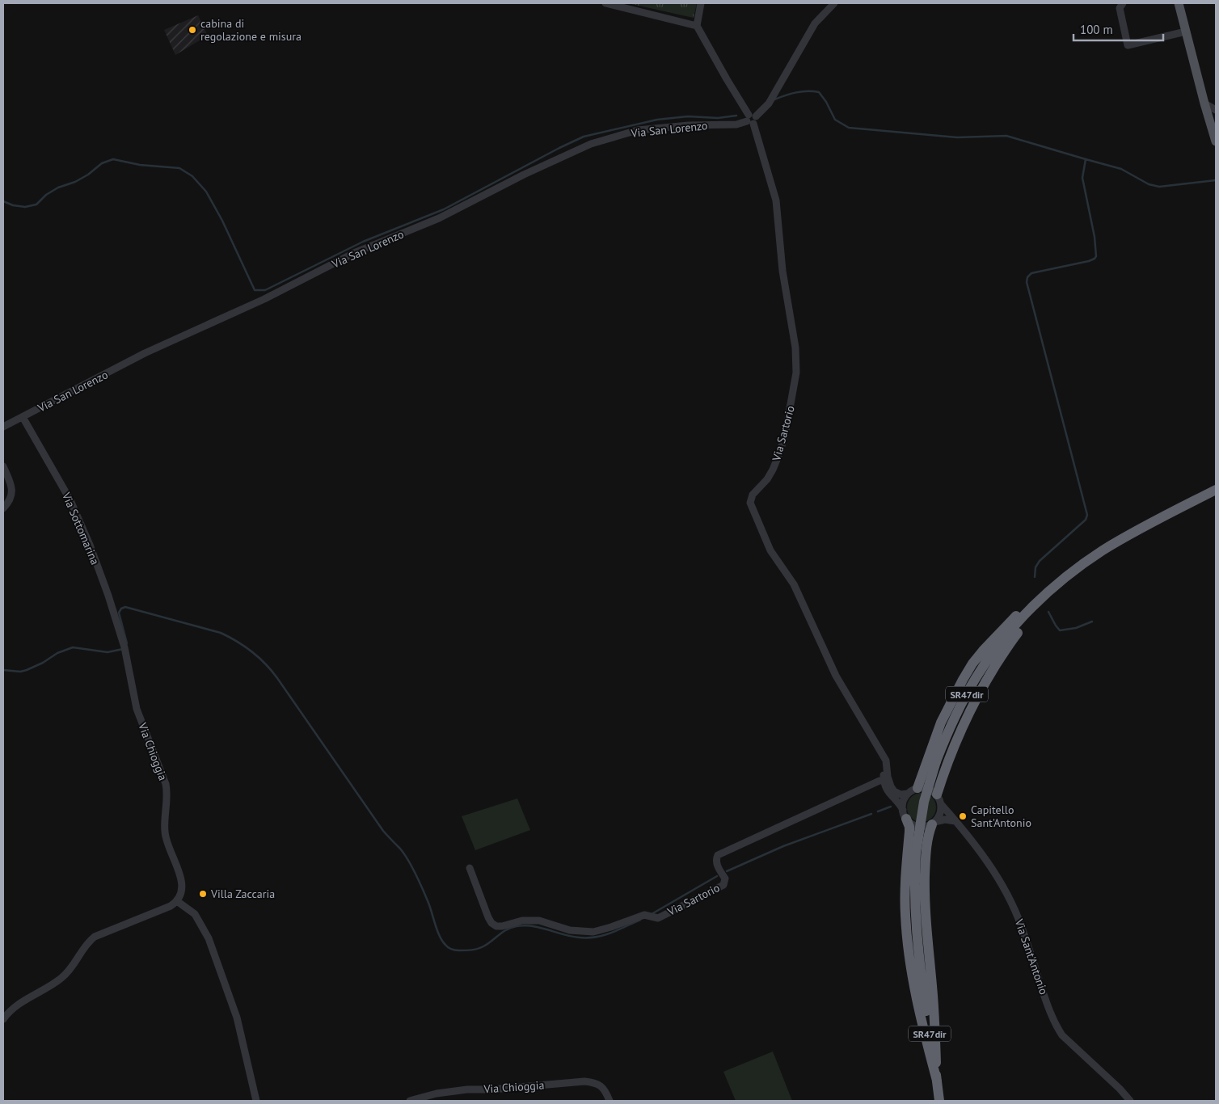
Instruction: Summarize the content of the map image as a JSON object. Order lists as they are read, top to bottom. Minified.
{"streets":{"highway":["SR47dir"],"street":["Via San Lorenzo","Via Sartorio","Via Sottomarina","Via Chioggia","Via Sant'Antonio"]},"crossings":[["Via San Lorenzo","Via Sartorio"],["Via San Lorenzo","Via Sottomarina"],["Via Sartorio","Via Sant'Antonio"],["Via Sottomarina","Via Chioggia"]],"places":["cabina di regolazione e misura","Capitello Sant'Antonio","Villa Zaccaria"],"scale_bar":"100 m"}
